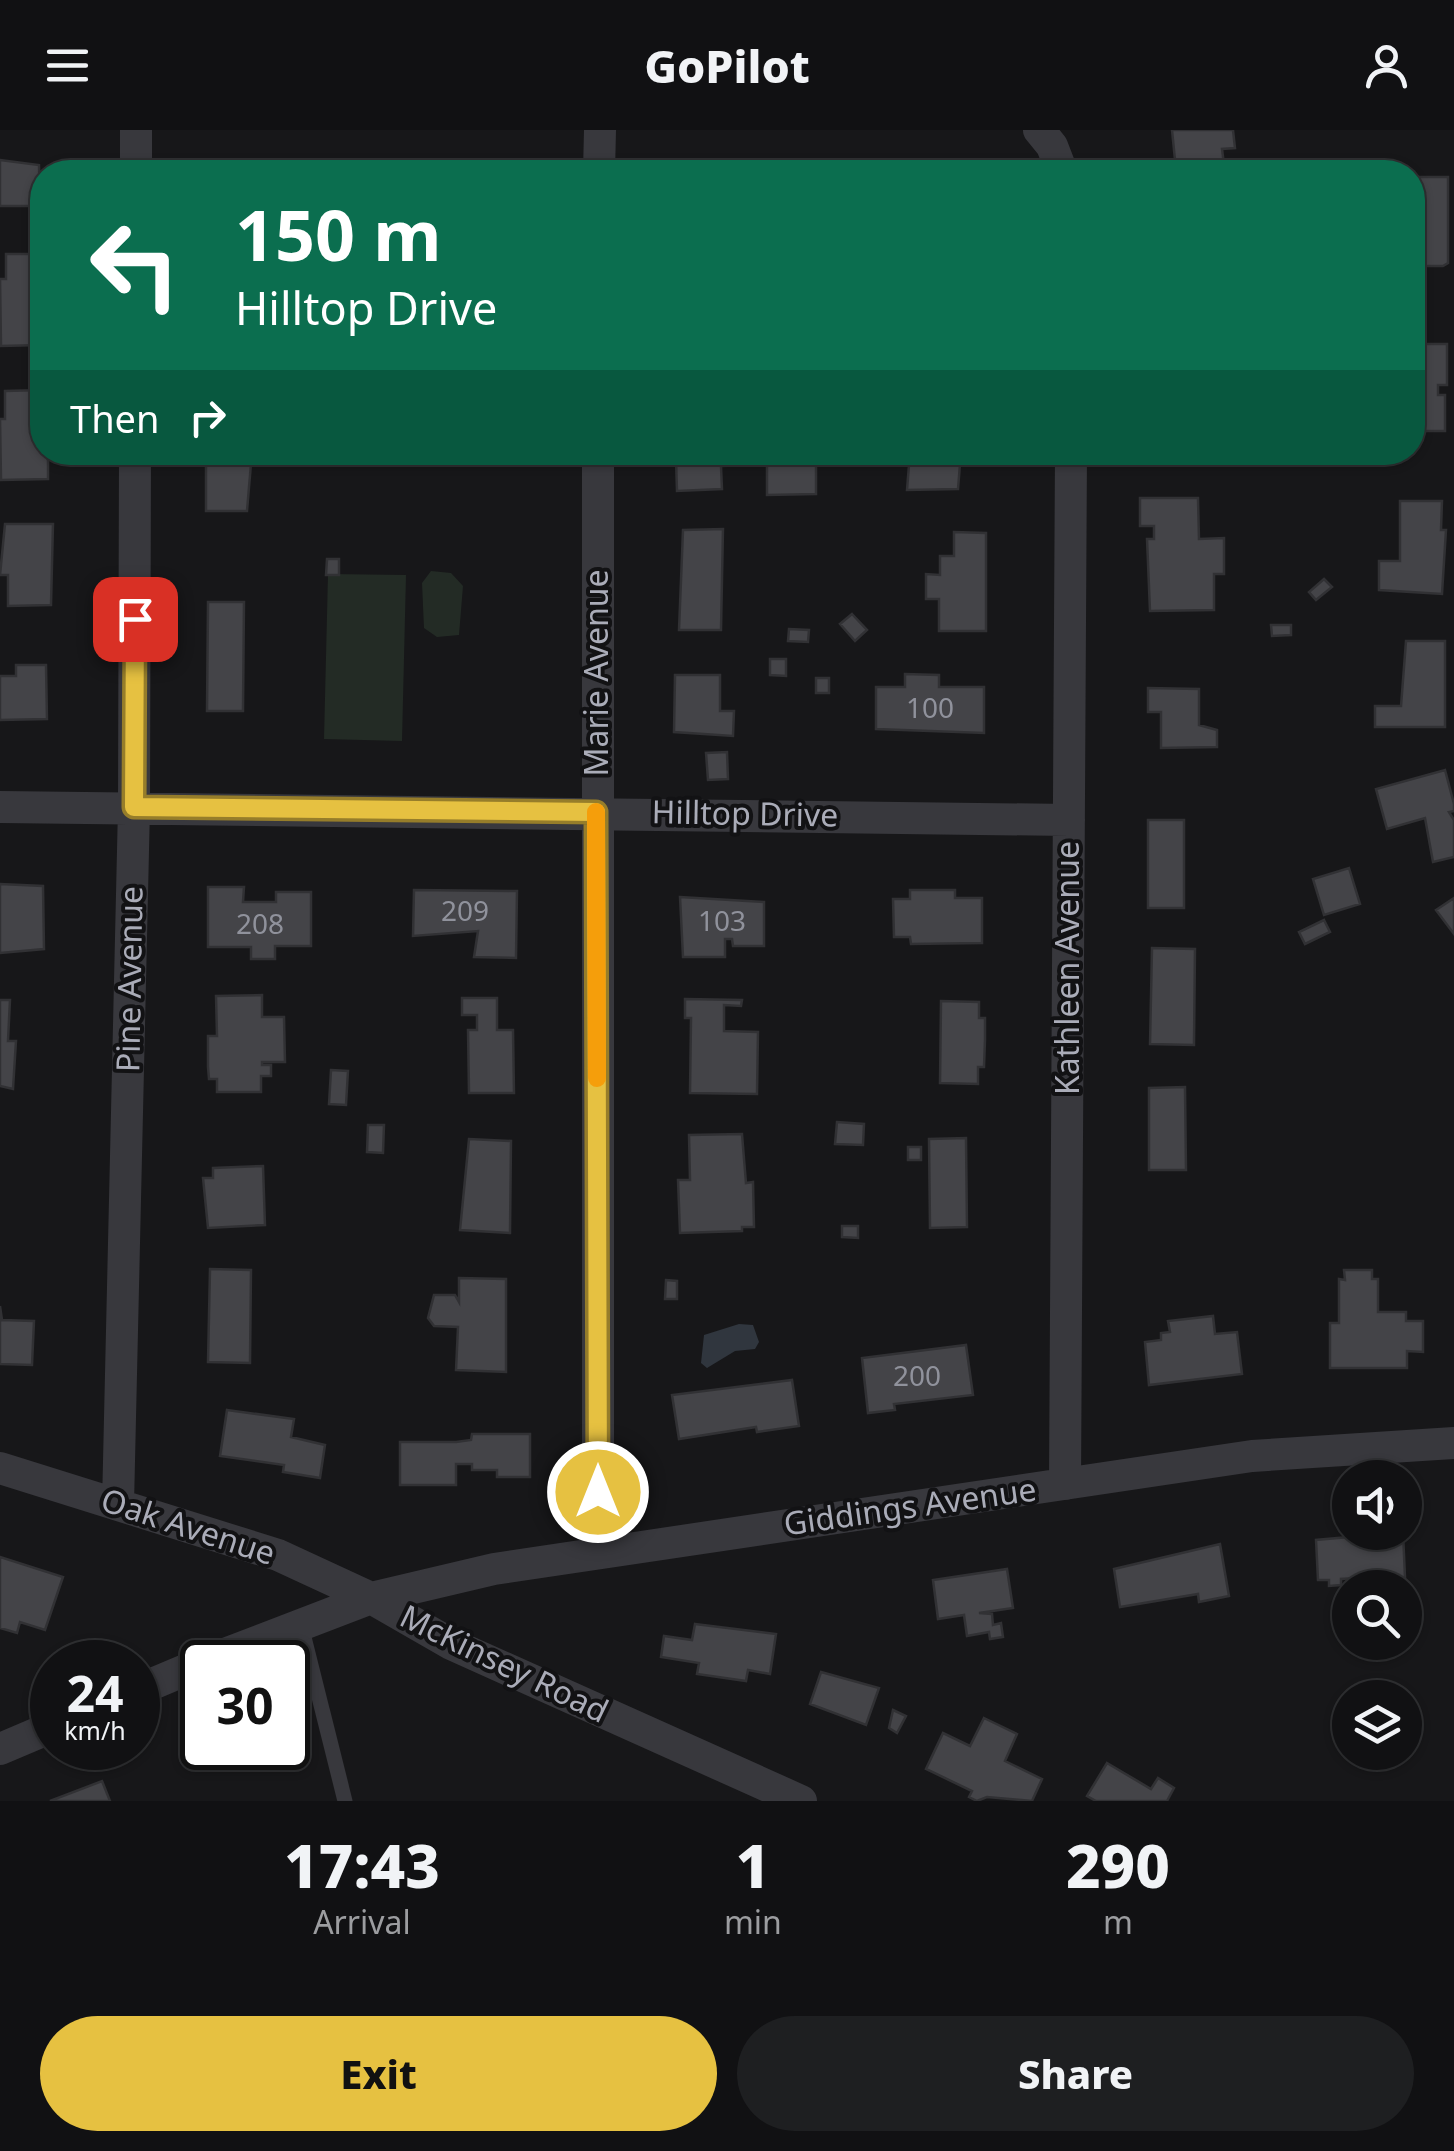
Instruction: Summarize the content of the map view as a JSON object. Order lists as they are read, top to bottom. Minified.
{"streets":{"street":["Marie Avenue","Hilltop Drive","Kathleen Avenue","Pine Avenue","Giddings Avenue","Oak Avenue","McKinsey Road"]},"crossings":[["Marie Avenue","Hilltop Drive"],["Marie Avenue","Giddings Avenue"],["Hilltop Drive","Kathleen Avenue"],["Hilltop Drive","Pine Avenue"],["Kathleen Avenue","Giddings Avenue"],["Pine Avenue","Oak Avenue"],["Giddings Avenue","Oak Avenue"],["Giddings Avenue","McKinsey Road"],["Oak Avenue","McKinsey Road"]],"house_numbers":["100","209","103","208","200"],"page":{"header":"GoPilot","turn":["150 m","Hilltop Drive"],"then":"Then","speed":"24 km/h","limit":"30","eta":["17:43","Arrival","1","min","290","m"],"buttons":["Exit","Share"]}}
